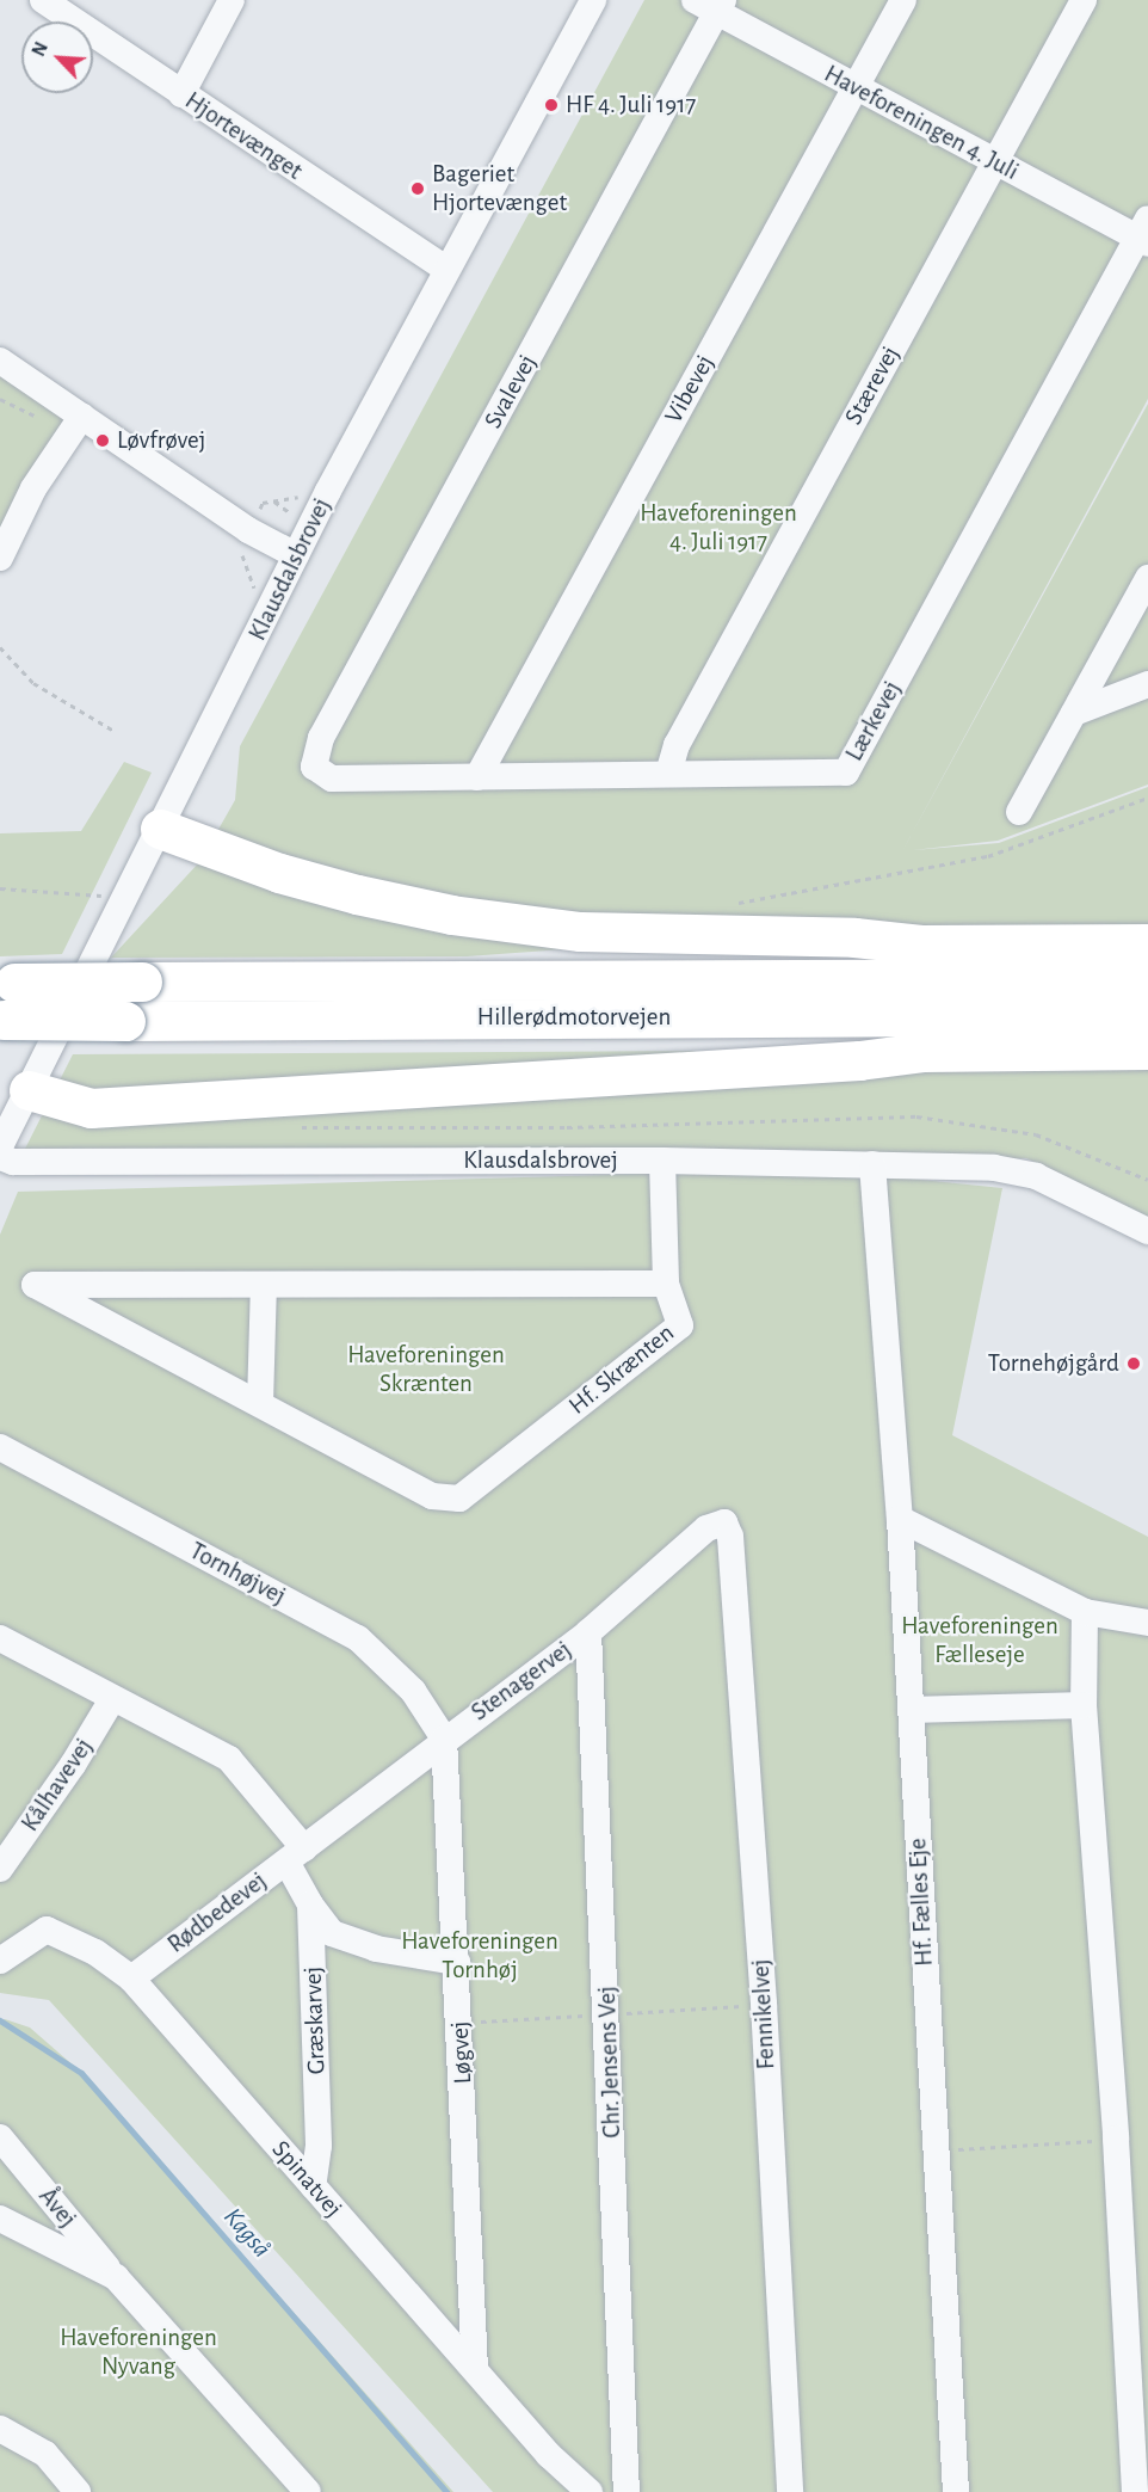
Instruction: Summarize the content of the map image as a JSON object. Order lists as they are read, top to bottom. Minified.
{"streets":{"highway":["Hillerødmotorvejen"],"street":["Haveforeningen 4. Juli","Hjortevænget","Stærevej","Vibevej","Svalevej","Klausdalsbrovej","Lærkevej","Hf. Skrænten","Tornhøjvej","Stenagervej","Kålhavevej","Hf. Fælles Eje","Rødbedevej","Fennikelvej","Græskarvej","Løgvej","Chr. Jensens Vej","Spinatvej","Åvej"]},"crossings":[["Haveforeningen 4. Juli","Stærevej"],["Haveforeningen 4. Juli","Vibevej"],["Haveforeningen 4. Juli","Svalevej"],["Haveforeningen 4. Juli","Lærkevej"],["Hjortevænget","Klausdalsbrovej"],["Stærevej","Lærkevej"],["Vibevej","Lærkevej"],["Svalevej","Lærkevej"],["Klausdalsbrovej","Hf. Fælles Eje"],["Tornhøjvej","Stenagervej"],["Tornhøjvej","Løgvej"],["Stenagervej","Rødbedevej"],["Stenagervej","Fennikelvej"],["Stenagervej","Græskarvej"],["Stenagervej","Løgvej"],["Stenagervej","Chr. Jensens Vej"],["Rødbedevej","Græskarvej"],["Rødbedevej","Spinatvej"],["Græskarvej","Spinatvej"],["Løgvej","Spinatvej"]],"water":["Kagså"],"parks":["Haveforeningen 4. Juli 1917","Haveforeningen Skrænten","Haveforeningen Fælleseje","Haveforeningen Tornhøj","Haveforeningen Nyvang"],"places":["HF 4. Juli 1917","Bageriet Hjortevænget","Løvfrøvej","Tornehøjgård"],"north":"top left"}
